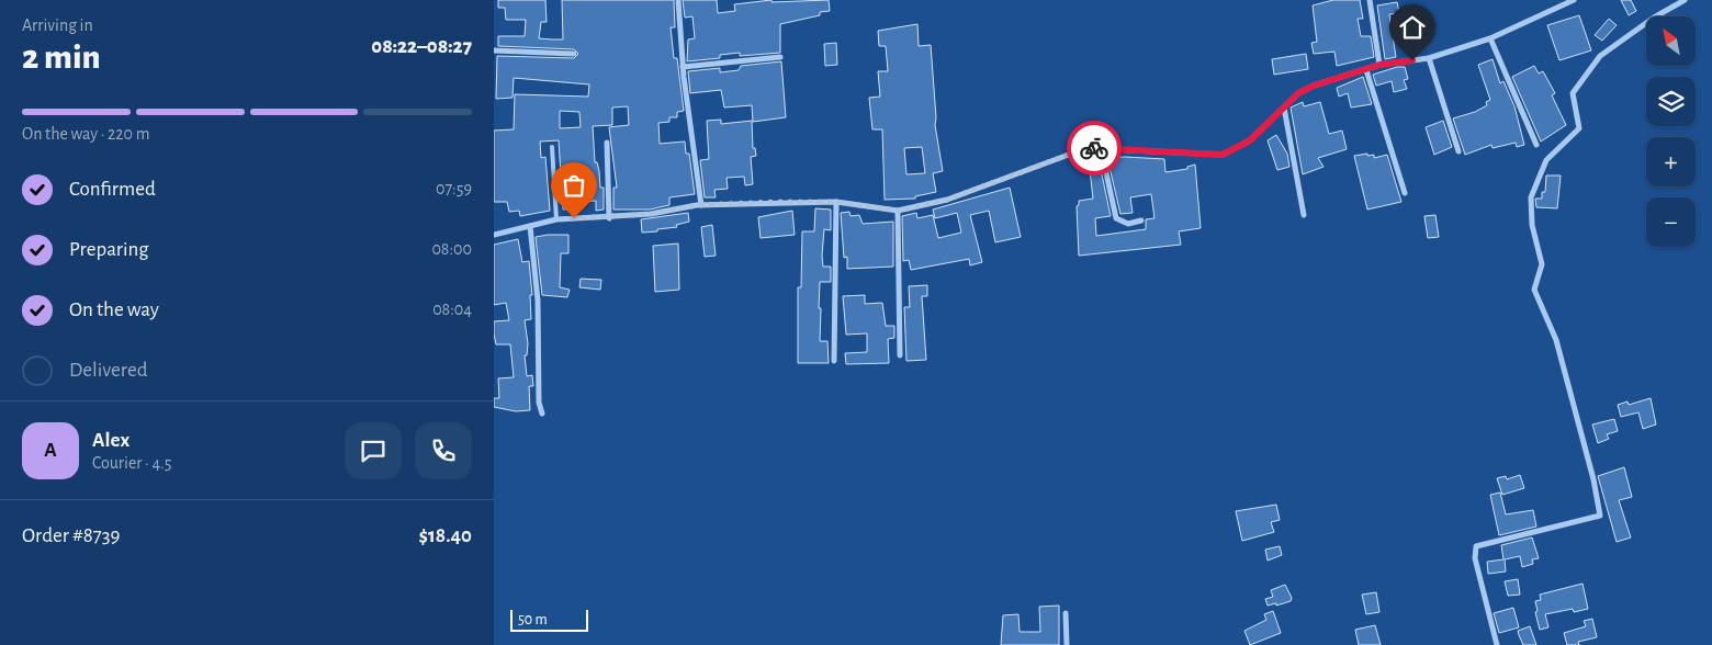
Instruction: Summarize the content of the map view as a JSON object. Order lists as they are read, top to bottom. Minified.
{"scale_bar":"50 m","north":"top left","page":{"heading":["2 min","Arriving in","08:22–08:27"],"panel":["Alex","Courier · 4.5","Order #8739","$18.40"],"map_buttons":["+","−"],"bar":"On the way · 220 m","list":[["Confirmed","07:59"],["Preparing","08:00"],["On the way","08:04"],"Delivered"],"round":"A","scale":"50 m"}}
